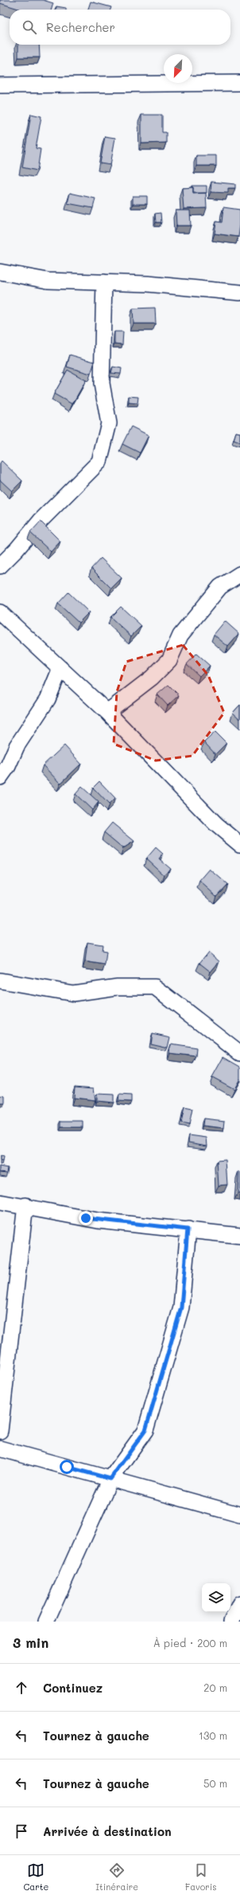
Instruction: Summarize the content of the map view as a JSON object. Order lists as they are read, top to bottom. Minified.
{"north":"bottom left","page":{"search":"Rechercher","heading":["3 min","À pied · 200 m"],"list":[["Continuez","20 m"],["Tournez à gauche","130 m"],["Tournez à gauche","50 m"],"Arrivée à destination"],"nav":["Carte","Itinéraire","Favoris"]}}
